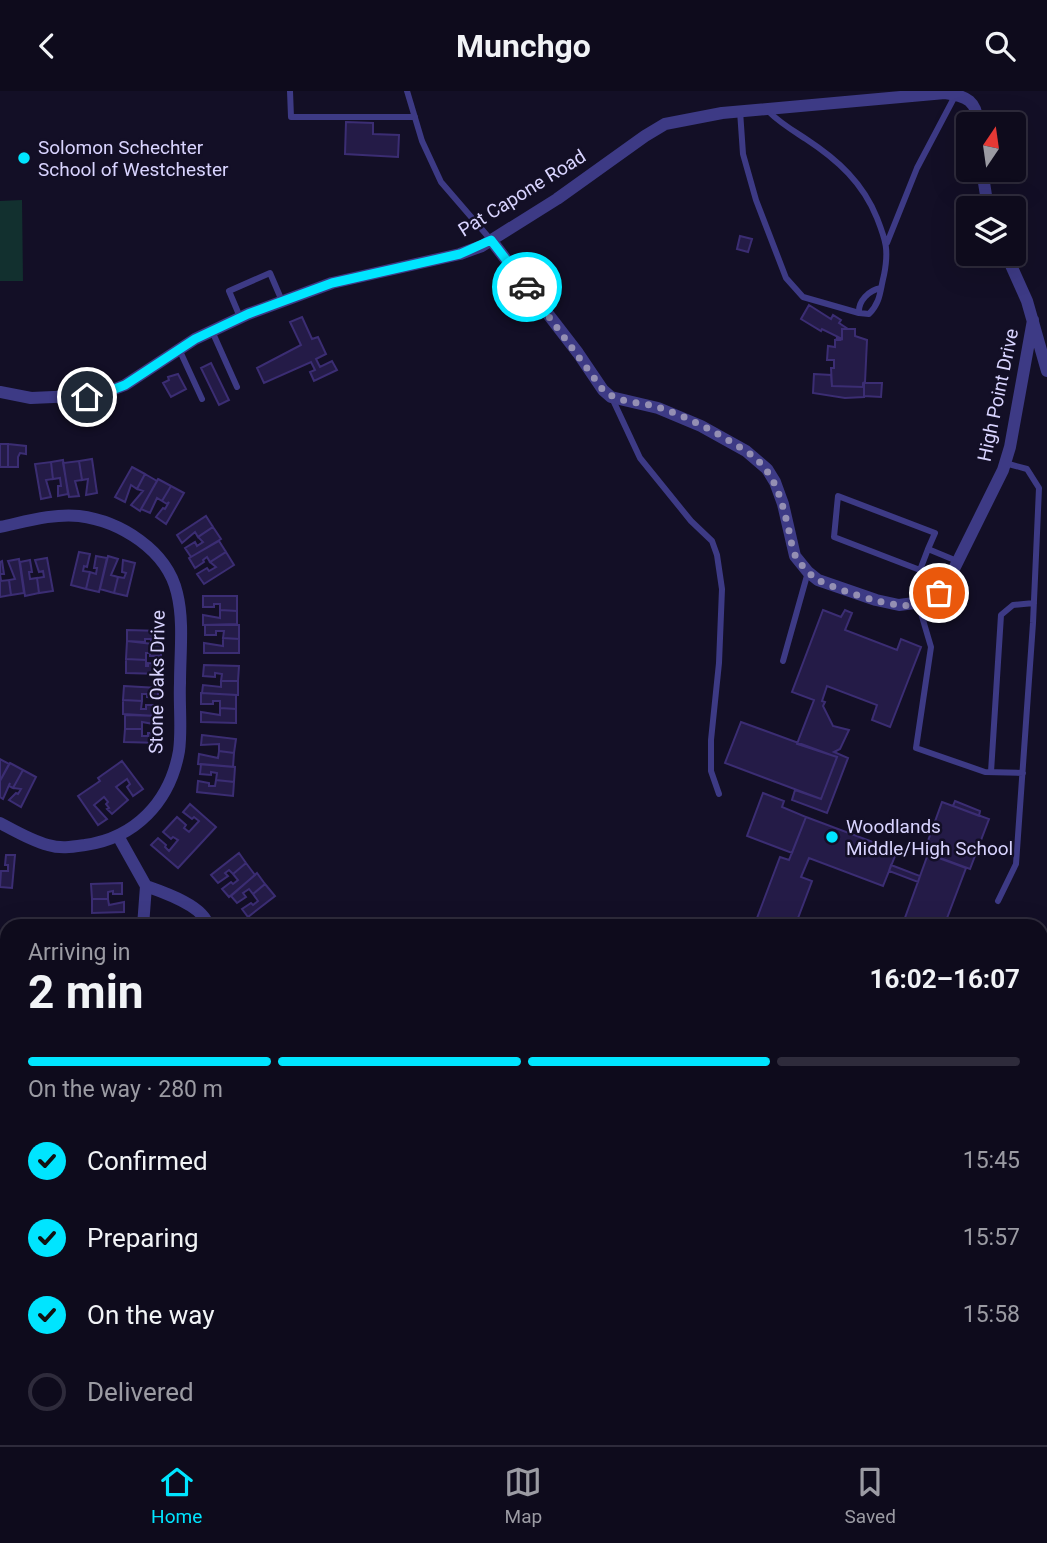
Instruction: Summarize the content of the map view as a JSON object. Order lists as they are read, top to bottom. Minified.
{"streets":{"street":["Pat Capone Road","High Point Drive","Stone Oaks Drive"]},"places":["Solomon Schechter School of Westchester","Woodlands Middle/High School"],"north":"top","page":{"header":"Munchgo","heading":["2 min","Arriving in","16:02–16:07"],"bar":"On the way · 280 m","list":[["Confirmed","15:45"],["Preparing","15:57"],["On the way","15:58"],"Delivered"],"tabs":["Home","Map","Saved"]}}
